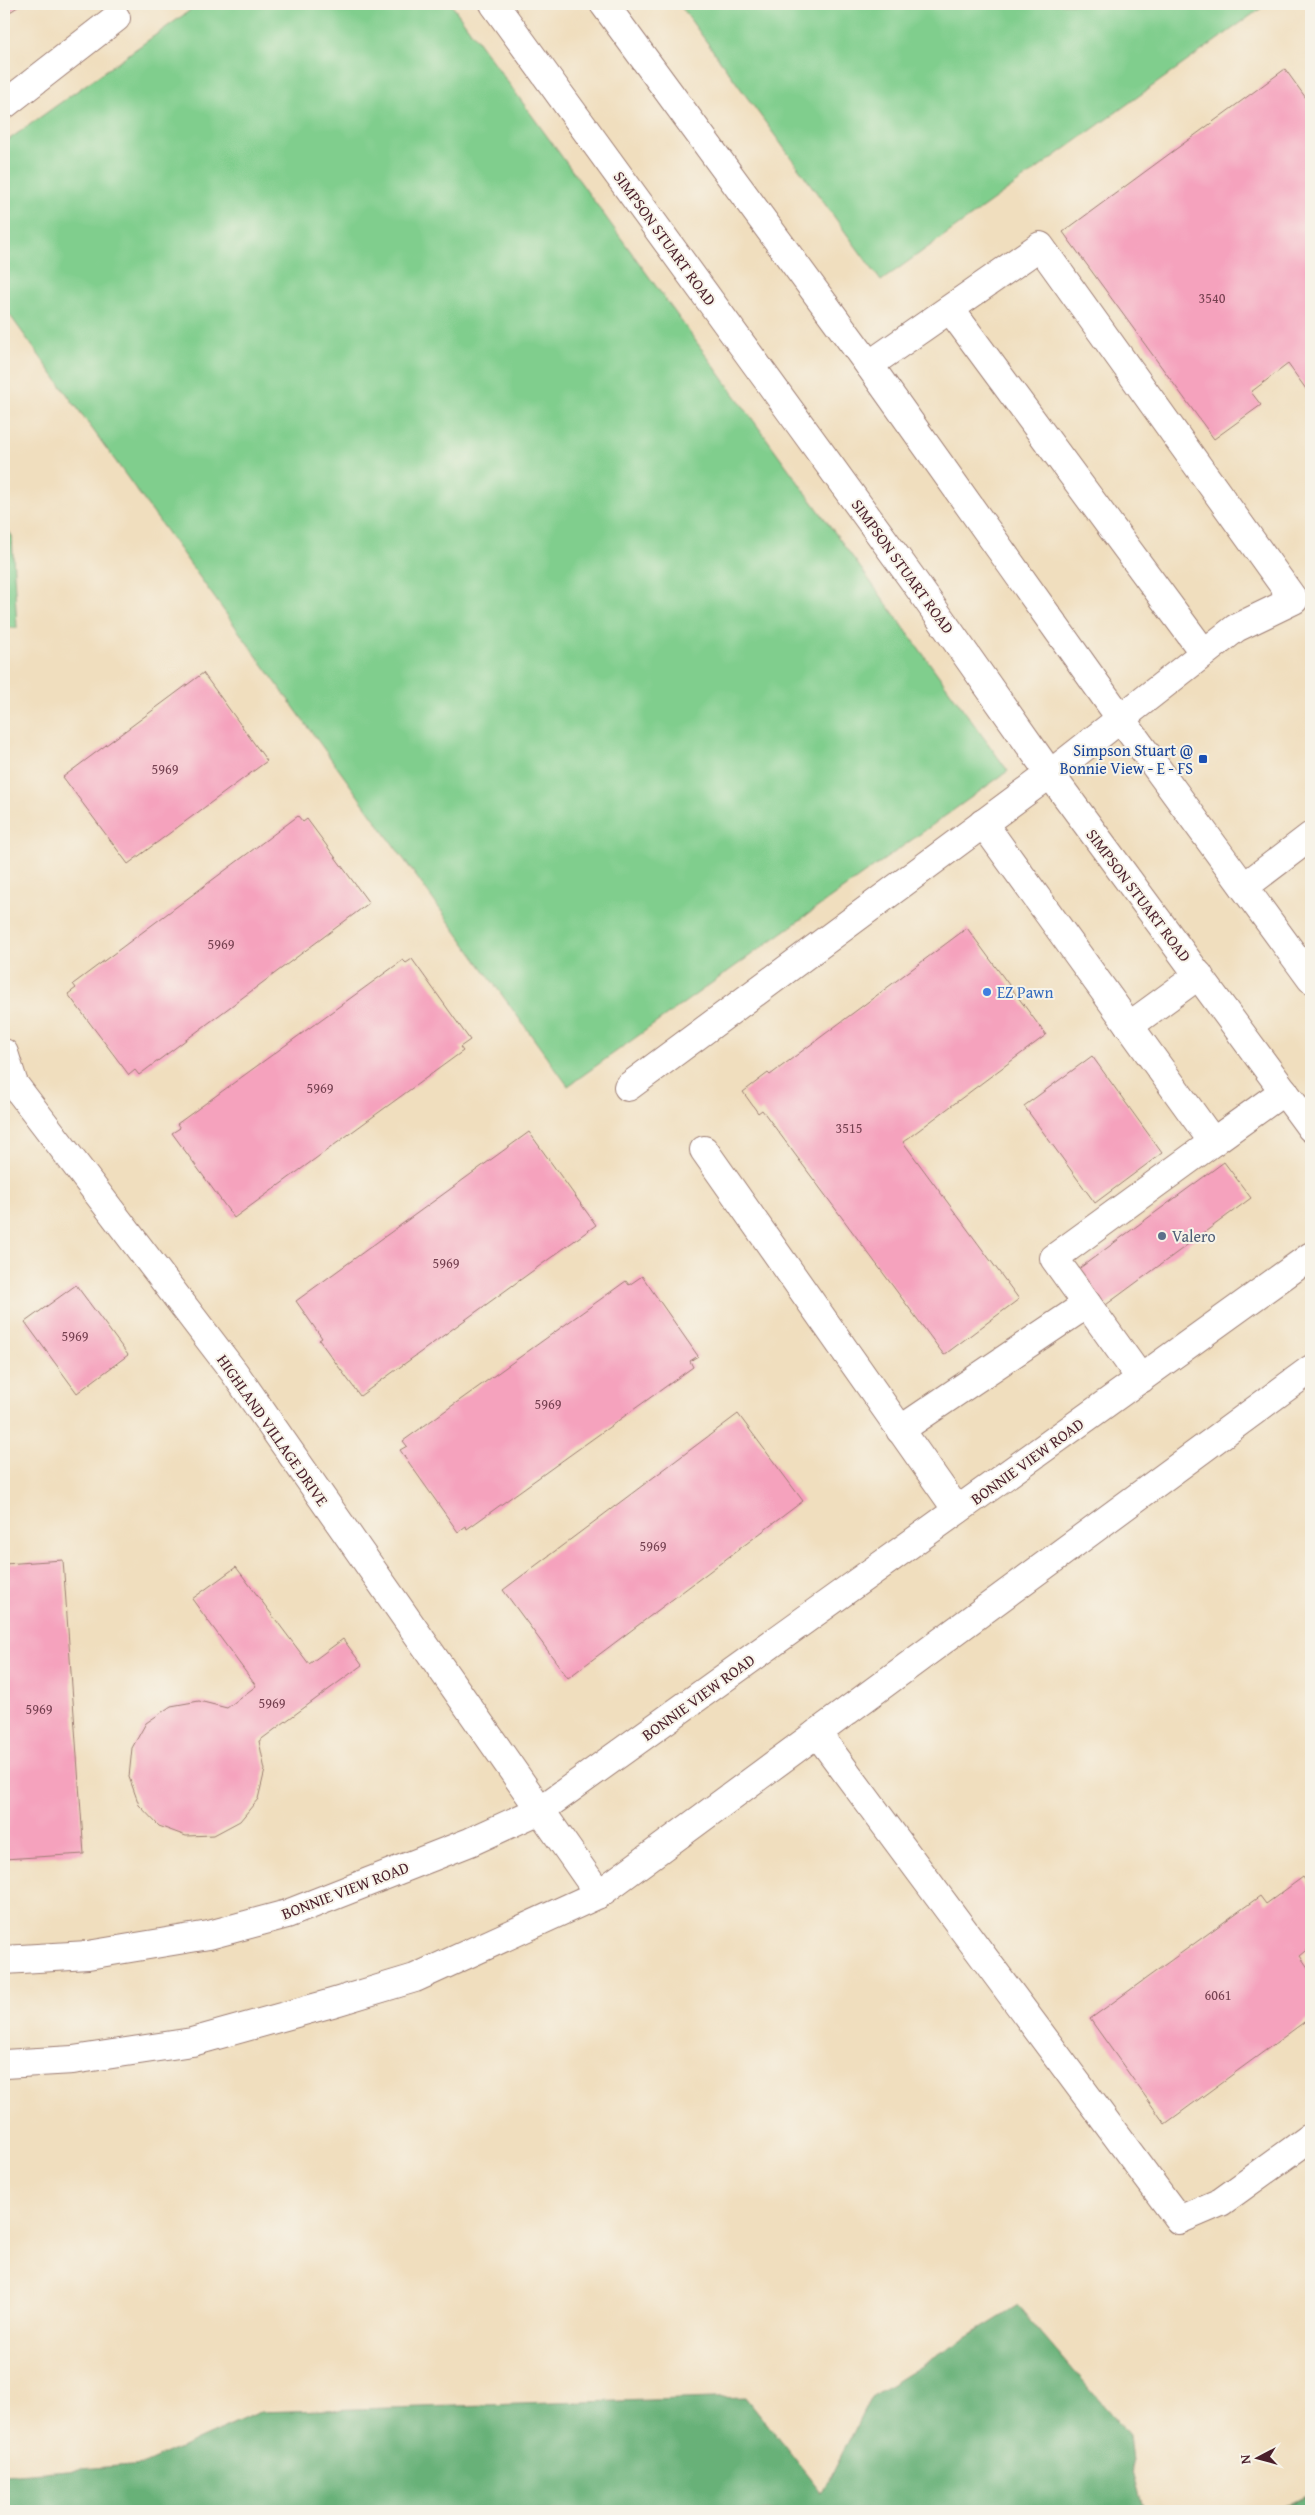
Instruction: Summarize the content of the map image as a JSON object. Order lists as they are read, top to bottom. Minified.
{"streets":{"main road":["SIMPSON STUART ROAD","HIGHLAND VILLAGE DRIVE","BONNIE VIEW ROAD"]},"crossings":[["HIGHLAND VILLAGE DRIVE","BONNIE VIEW ROAD"]],"places":{"transit":["Simpson Stuart @ Bonnie View - E - FS"],"other":["EZ Pawn","Valero"]},"house_numbers":["3540","5969","5969","5969","3515","5969","5969","5969","5969","5969","5969","6061"],"north":"left"}
